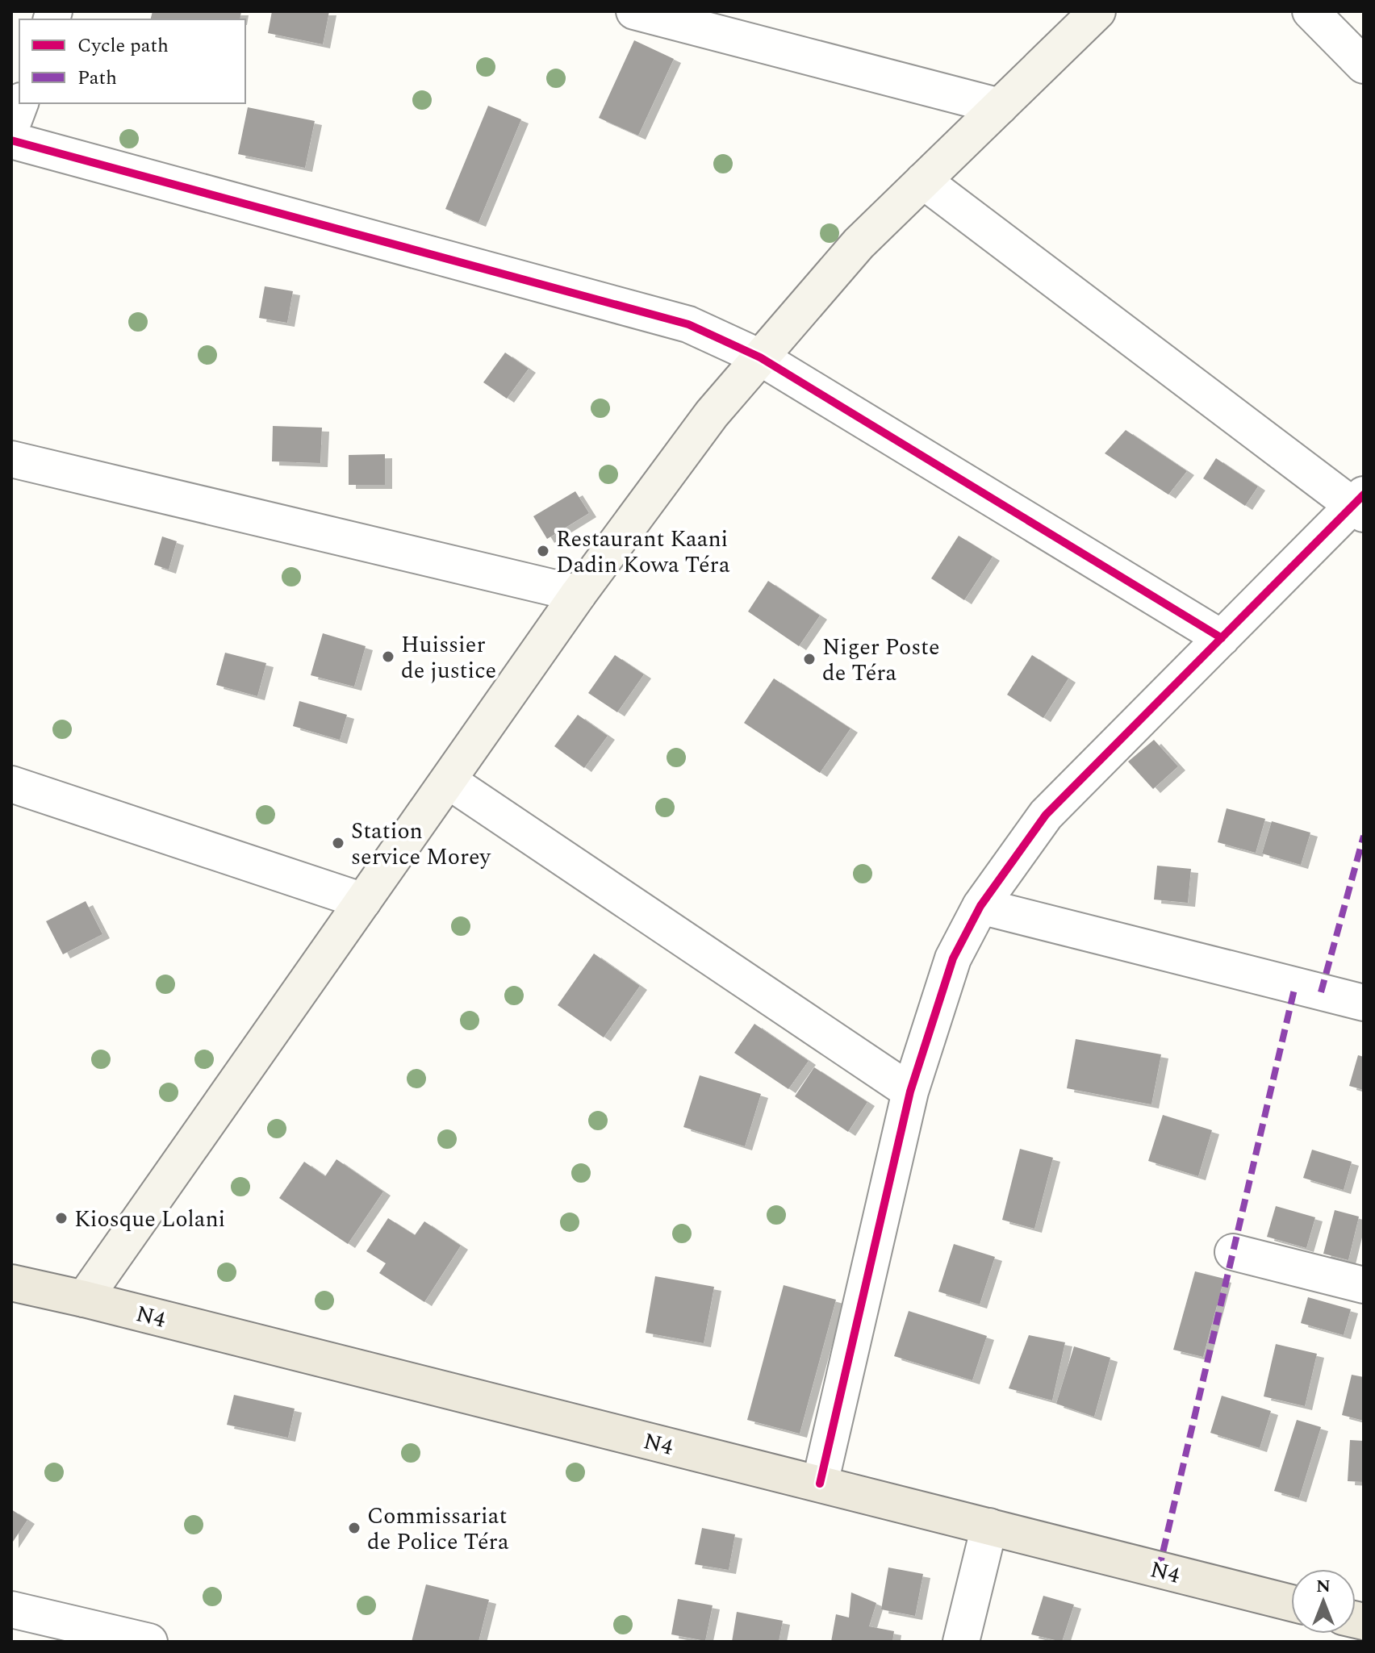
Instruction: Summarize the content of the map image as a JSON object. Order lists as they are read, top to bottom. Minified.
{"streets":{"main road":["N4"]},"places":["Restaurant Kaani Dadin Kowa Téra","Huissier de justice","Niger Poste de Téra","Station service Morey","Kiosque Lolani","Commissariat de Police Téra"],"legend":["Cycle path","Path"],"north":"top"}
